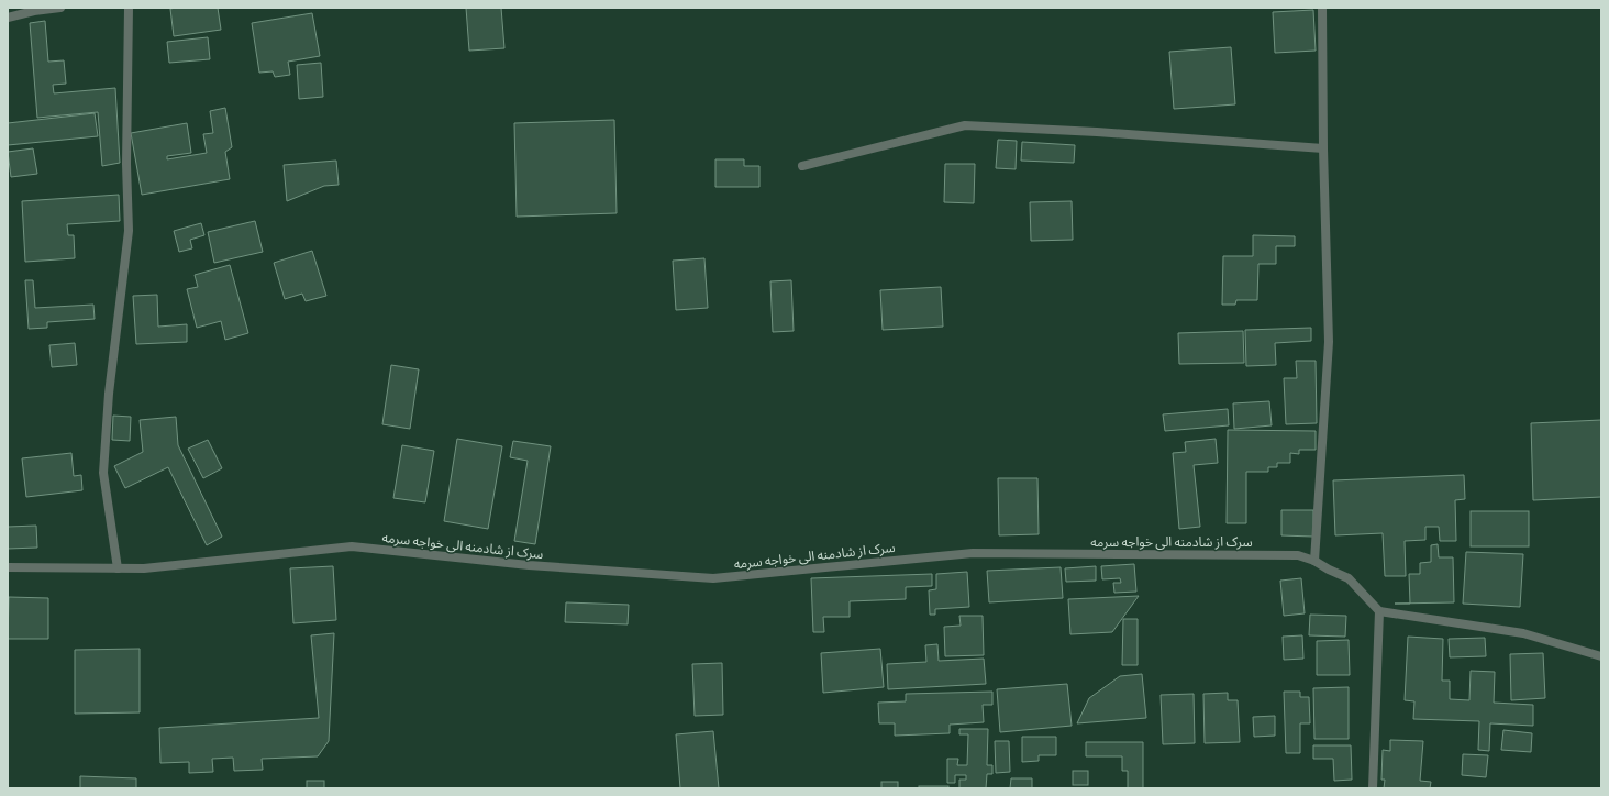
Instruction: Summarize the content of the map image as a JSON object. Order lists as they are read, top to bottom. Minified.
{"streets":{"street":["سرک از شادمنه الی خواجه سرمه"]}}
